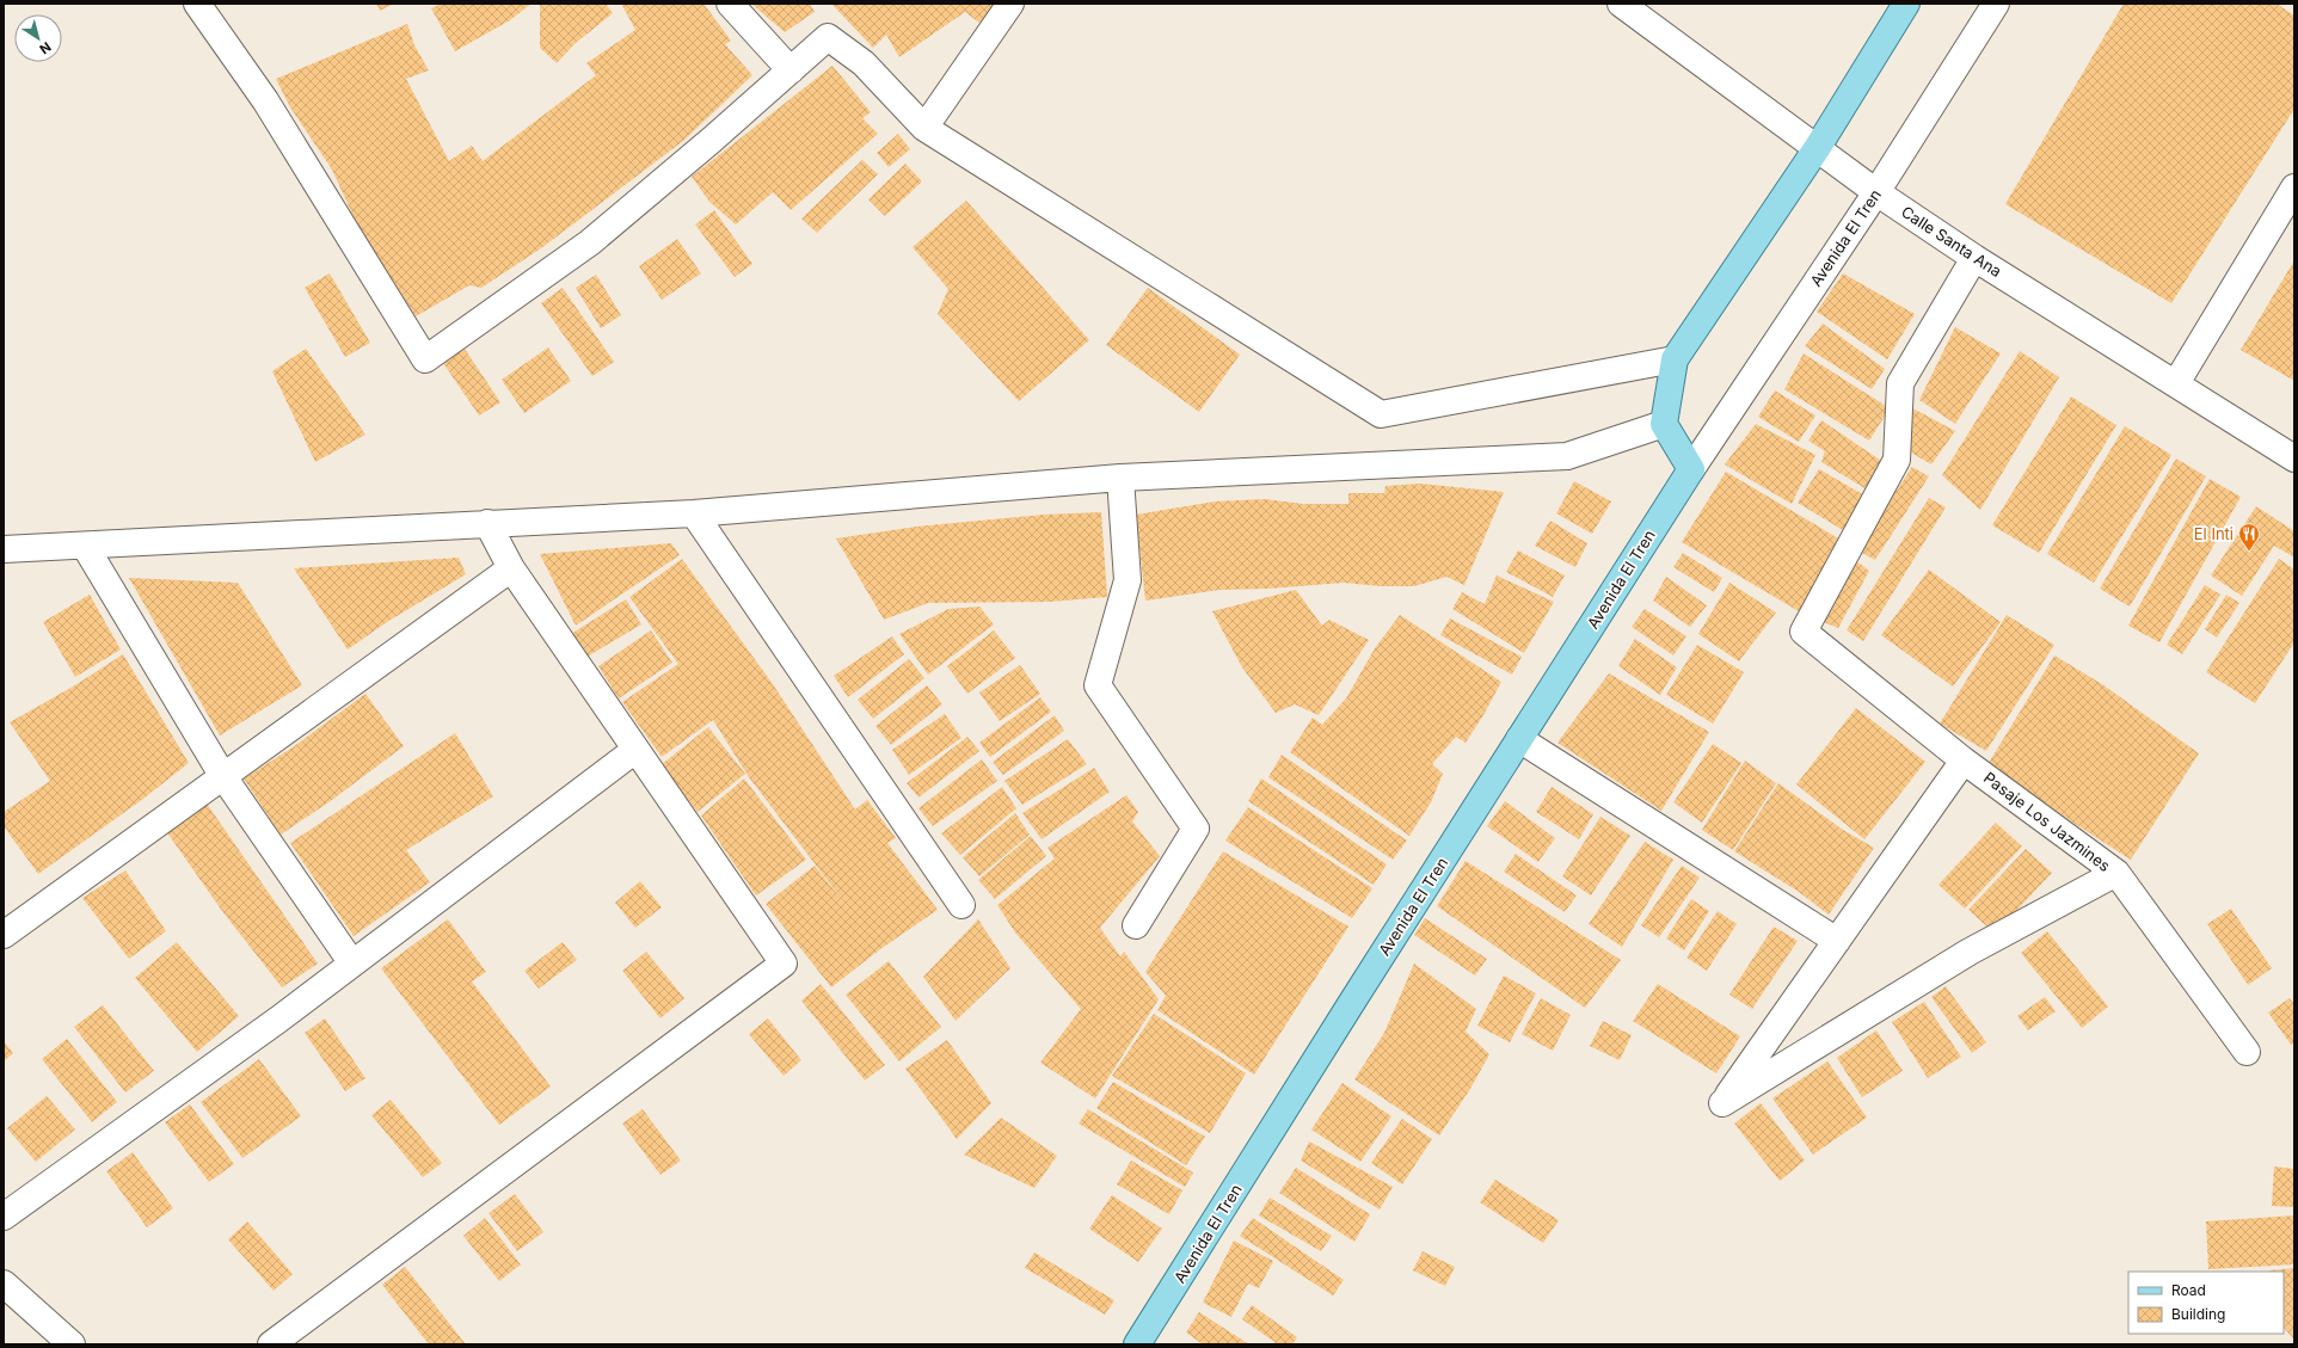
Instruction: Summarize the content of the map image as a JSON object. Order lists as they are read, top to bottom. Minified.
{"streets":{"main road":["Avenida El Tren"],"street":["Calle Santa Ana","Pasaje Los Jazmines"]},"crossings":[["Avenida El Tren","Calle Santa Ana"],["Calle Santa Ana","Pasaje Los Jazmines"]],"places":{"restaurant":["El Inti"]},"legend":["Road","Building"],"north":"bottom right"}
